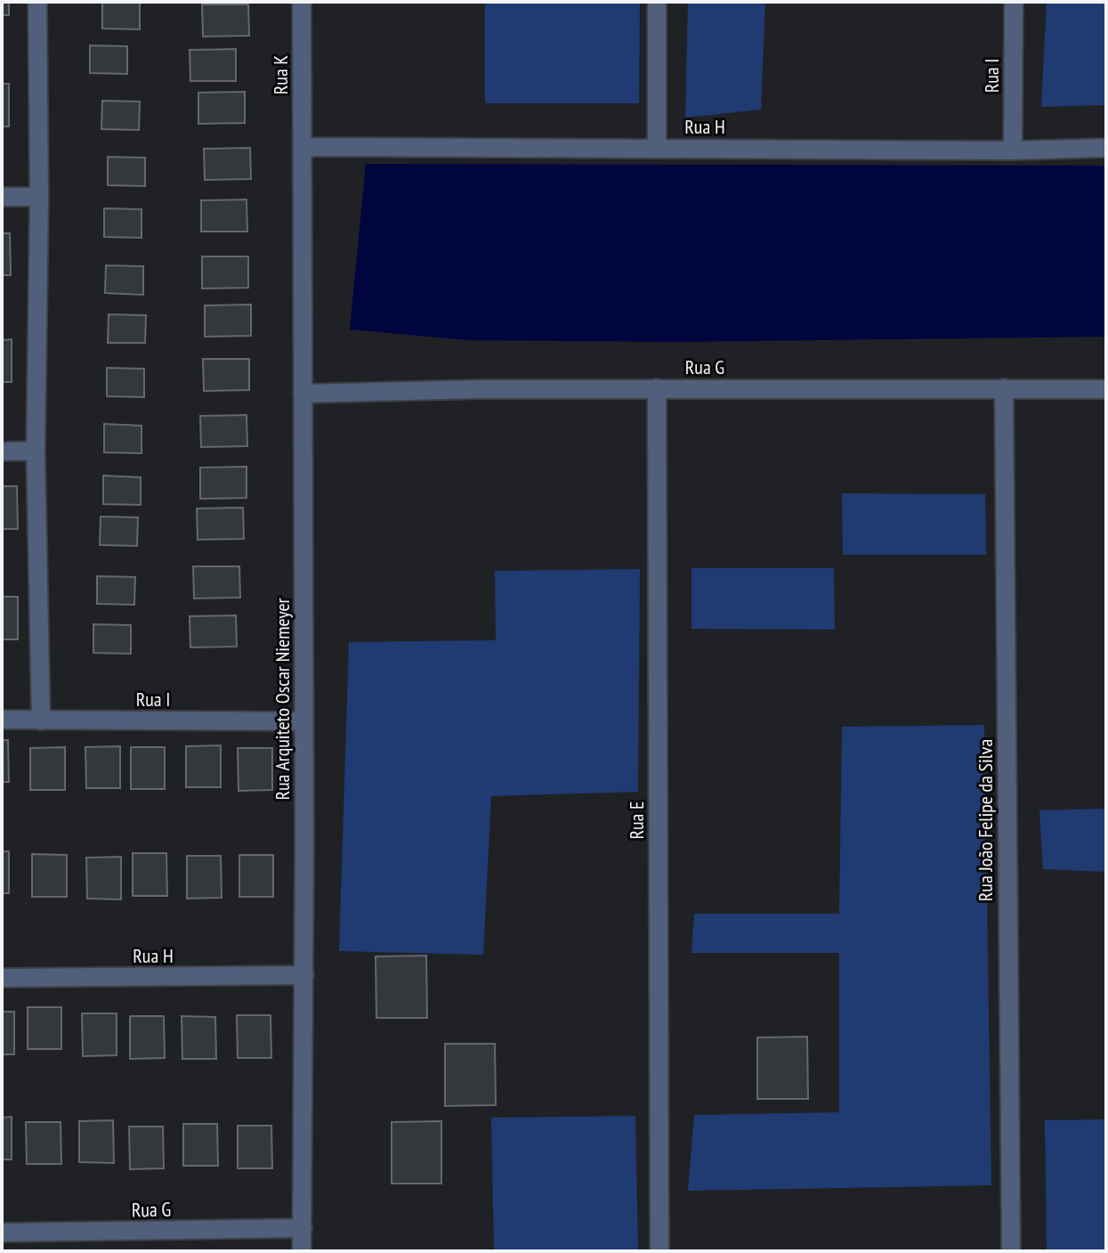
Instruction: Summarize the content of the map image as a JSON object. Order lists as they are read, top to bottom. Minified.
{"streets":{"street":["Rua K","Rua I","Rua H","Rua G","Rua Arquiteto Oscar Niemeyer","Rua E","Rua João Felipe da Silva"]},"crossings":[["Rua K","Rua H"],["Rua K","Rua Arquiteto Oscar Niemeyer"],["Rua I","Rua H"],["Rua I","Rua Arquiteto Oscar Niemeyer"],["Rua H","Rua Arquiteto Oscar Niemeyer"],["Rua G","Rua Arquiteto Oscar Niemeyer"],["Rua G","Rua E"],["Rua G","Rua João Felipe da Silva"]]}
